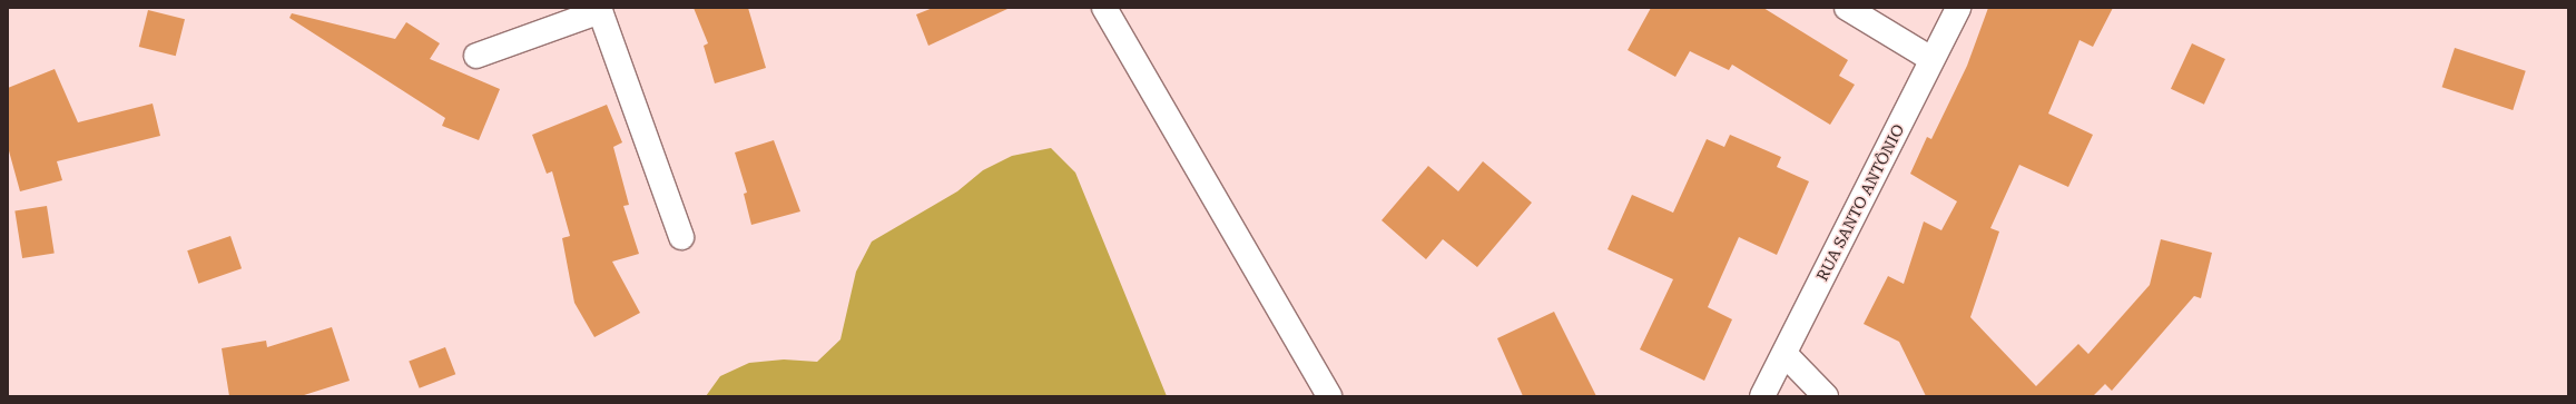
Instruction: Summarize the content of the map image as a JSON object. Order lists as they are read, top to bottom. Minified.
{"streets":{"street":["RUA SANTO ANTÔNIO"]}}
